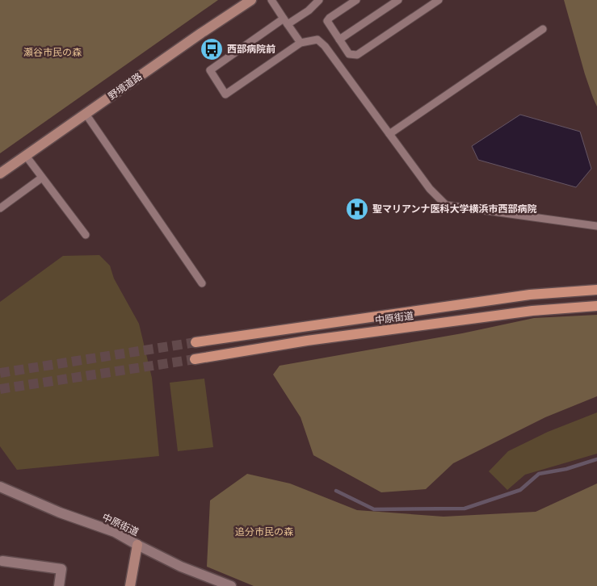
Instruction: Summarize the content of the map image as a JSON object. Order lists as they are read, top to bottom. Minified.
{"streets":{"main road":["中原街道"],"street":["野境道路"]},"parks":["瀬谷市民の森","追分市民の森"],"places":{"bus stop":["西部病院前"],"hospital":["聖マリアンナ医科大学横浜市西部病院"]}}
